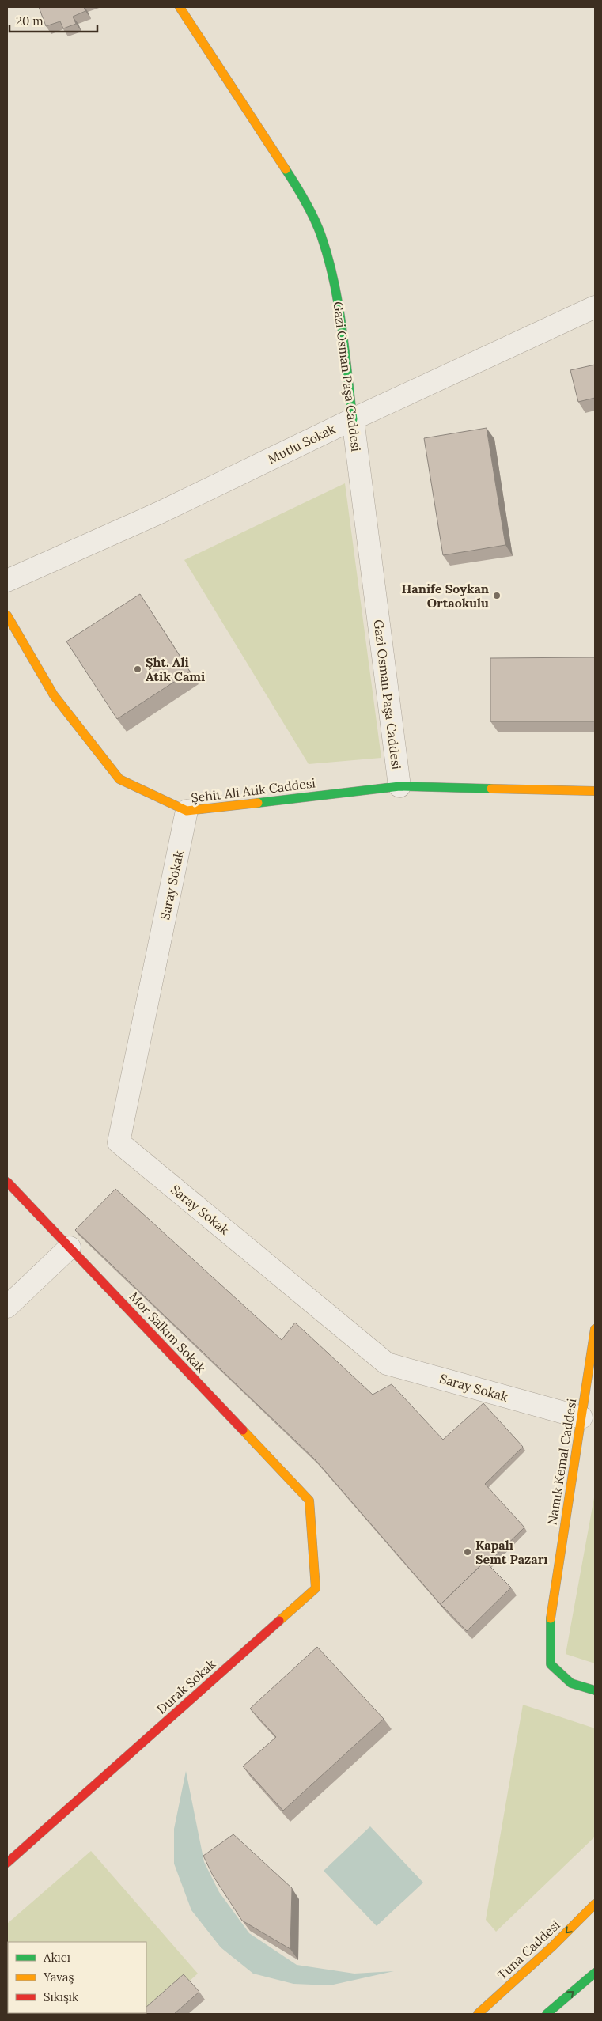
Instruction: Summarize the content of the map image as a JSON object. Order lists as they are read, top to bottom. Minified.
{"streets":{"street":["Gazi Osman Paşa Caddesi","Mutlu Sokak","Şehit Ali Atik Caddesi","Saray Sokak","Mor Salkım Sokak","Namık Kemal Caddesi","Durak Sokak","Tuna Caddesi"]},"crossings":[["Gazi Osman Paşa Caddesi","Mutlu Sokak"],["Gazi Osman Paşa Caddesi","Şehit Ali Atik Caddesi"],["Şehit Ali Atik Caddesi","Saray Sokak"],["Saray Sokak","Namık Kemal Caddesi"],["Mor Salkım Sokak","Durak Sokak"]],"places":["Hanife Soykan Ortaokulu","Şht. Ali Atik Cami","Kapalı Semt Pazarı"],"legend":["Akıcı","Yavaş","Sıkışık"],"scale_bar":"20 m"}
